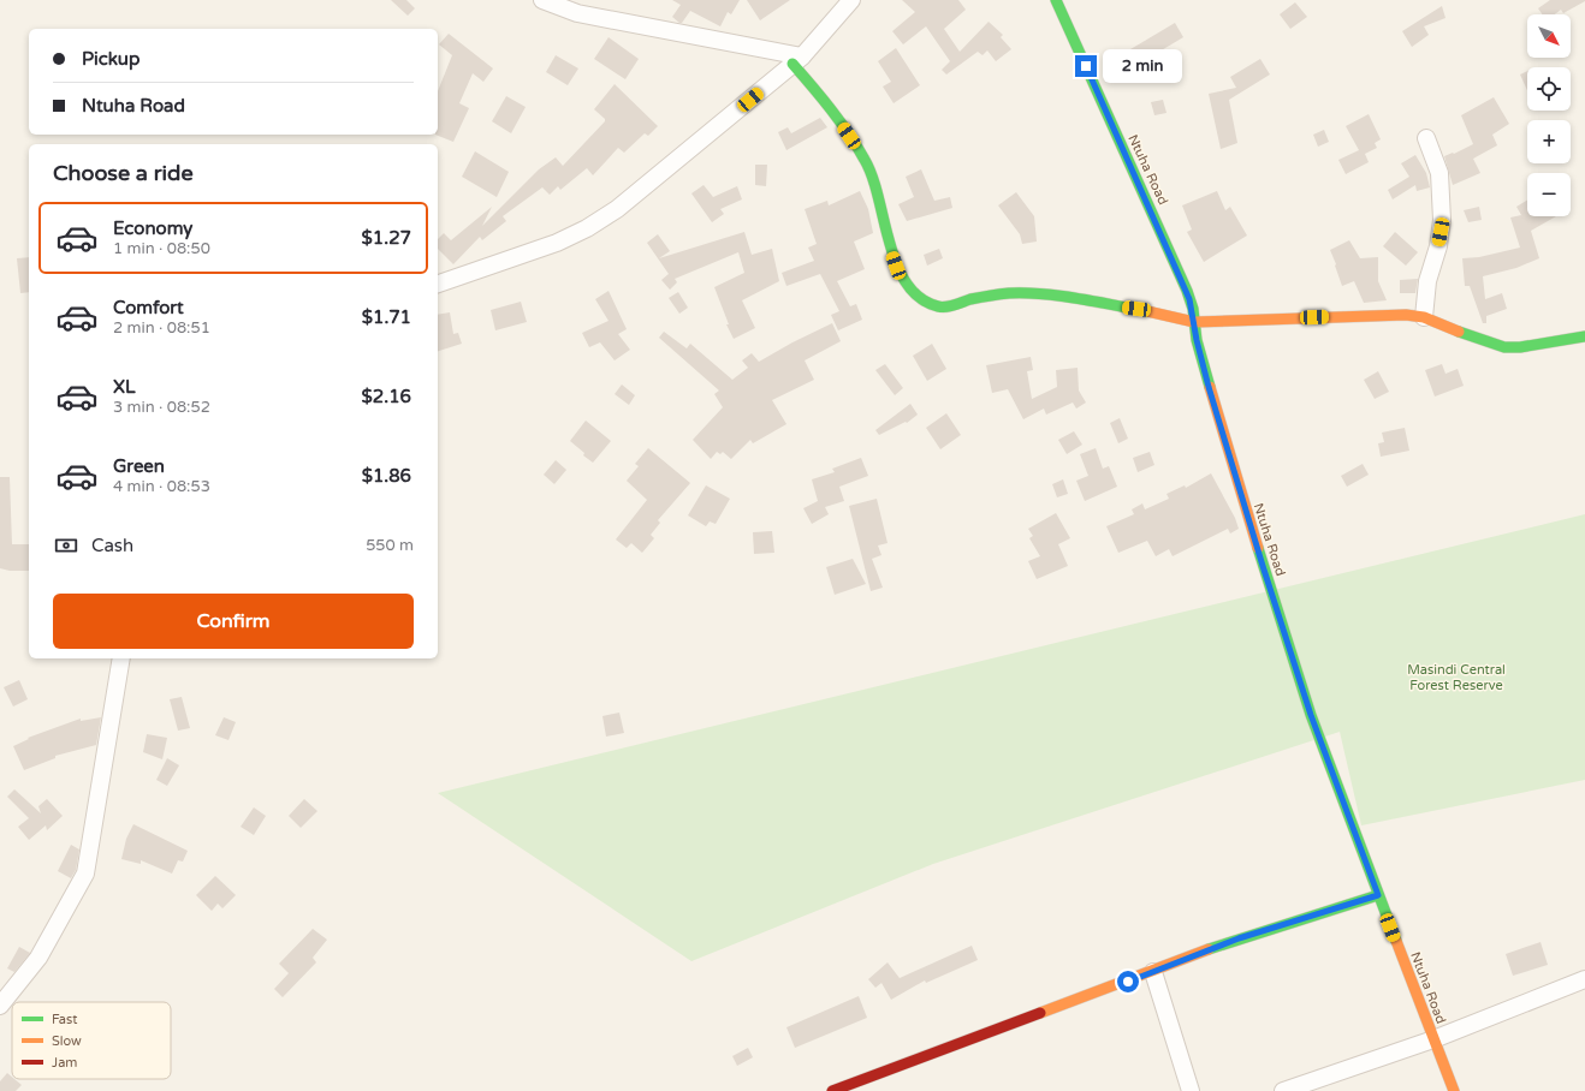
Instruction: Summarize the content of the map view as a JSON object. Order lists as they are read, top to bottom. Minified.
{"streets":{"street":["Ntuha Road"]},"parks":["Masindi Central Forest Reserve"],"legend":["Fast","Slow","Jam"],"north":"bottom right","page":{"map_buttons":["+","−"],"banner":["Pickup","Ntuha Road"],"bubble":"2 min","heading":"Choose a ride","list":[{"name":"Economy","note":"1 min · 08:50","value":"$1.27"},{"name":"Comfort","note":"2 min · 08:51","value":"$1.71"},{"name":"XL","note":"3 min · 08:52","value":"$2.16"},{"name":"Green","note":"4 min · 08:53","value":"$1.86"}],"pay":["Cash","550 m"],"buttons":"Confirm"}}
